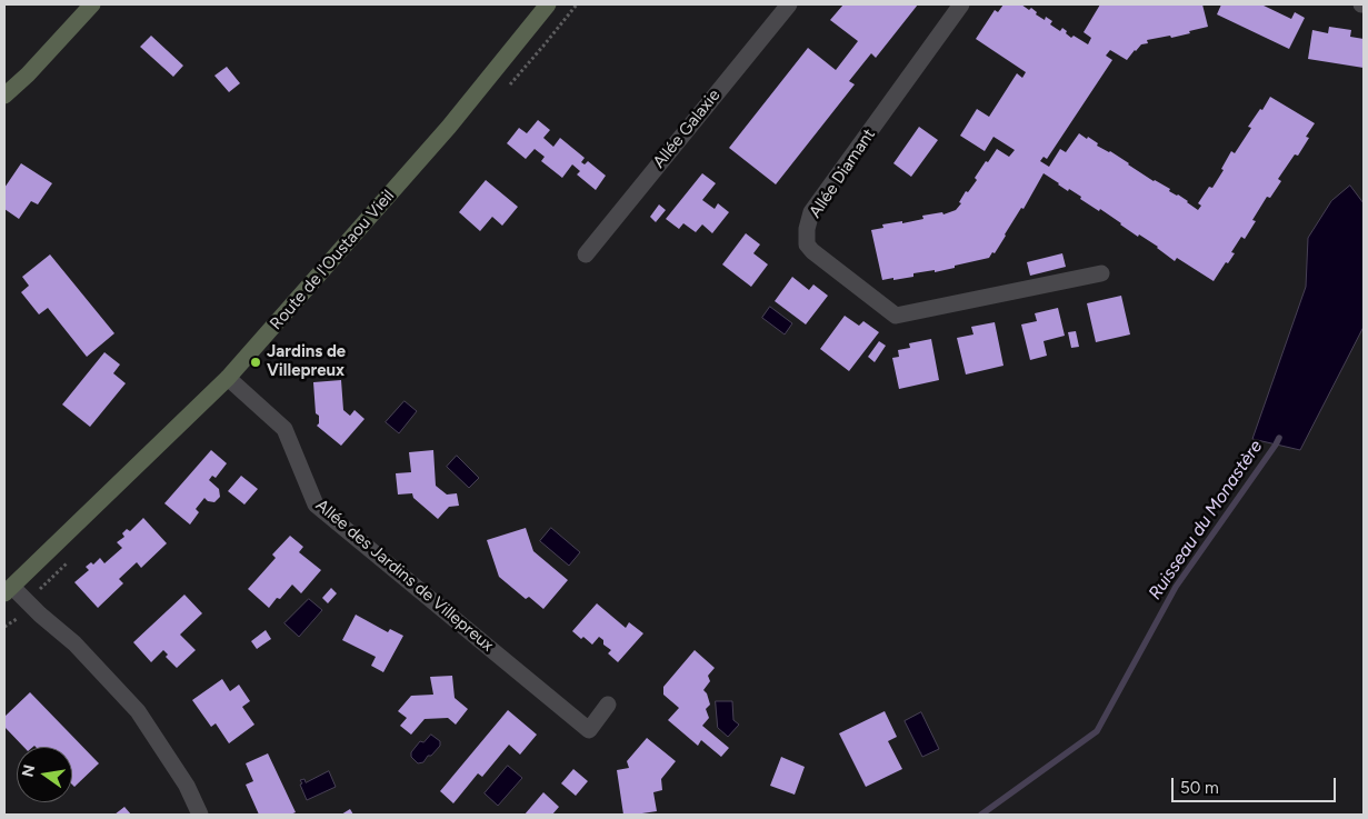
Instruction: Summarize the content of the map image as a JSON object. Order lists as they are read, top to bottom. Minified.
{"streets":{"street":["Allée Galaxie","Allée Diamant","Route de l'Oustaou Vieil","Allée des Jardins de Villepreux"]},"crossings":[["Route de l'Oustaou Vieil","Allée des Jardins de Villepreux"]],"water":["Ruisseau du Monastère"],"places":["Jardins de Villepreux"],"scale_bar":"50 m","north":"left"}
